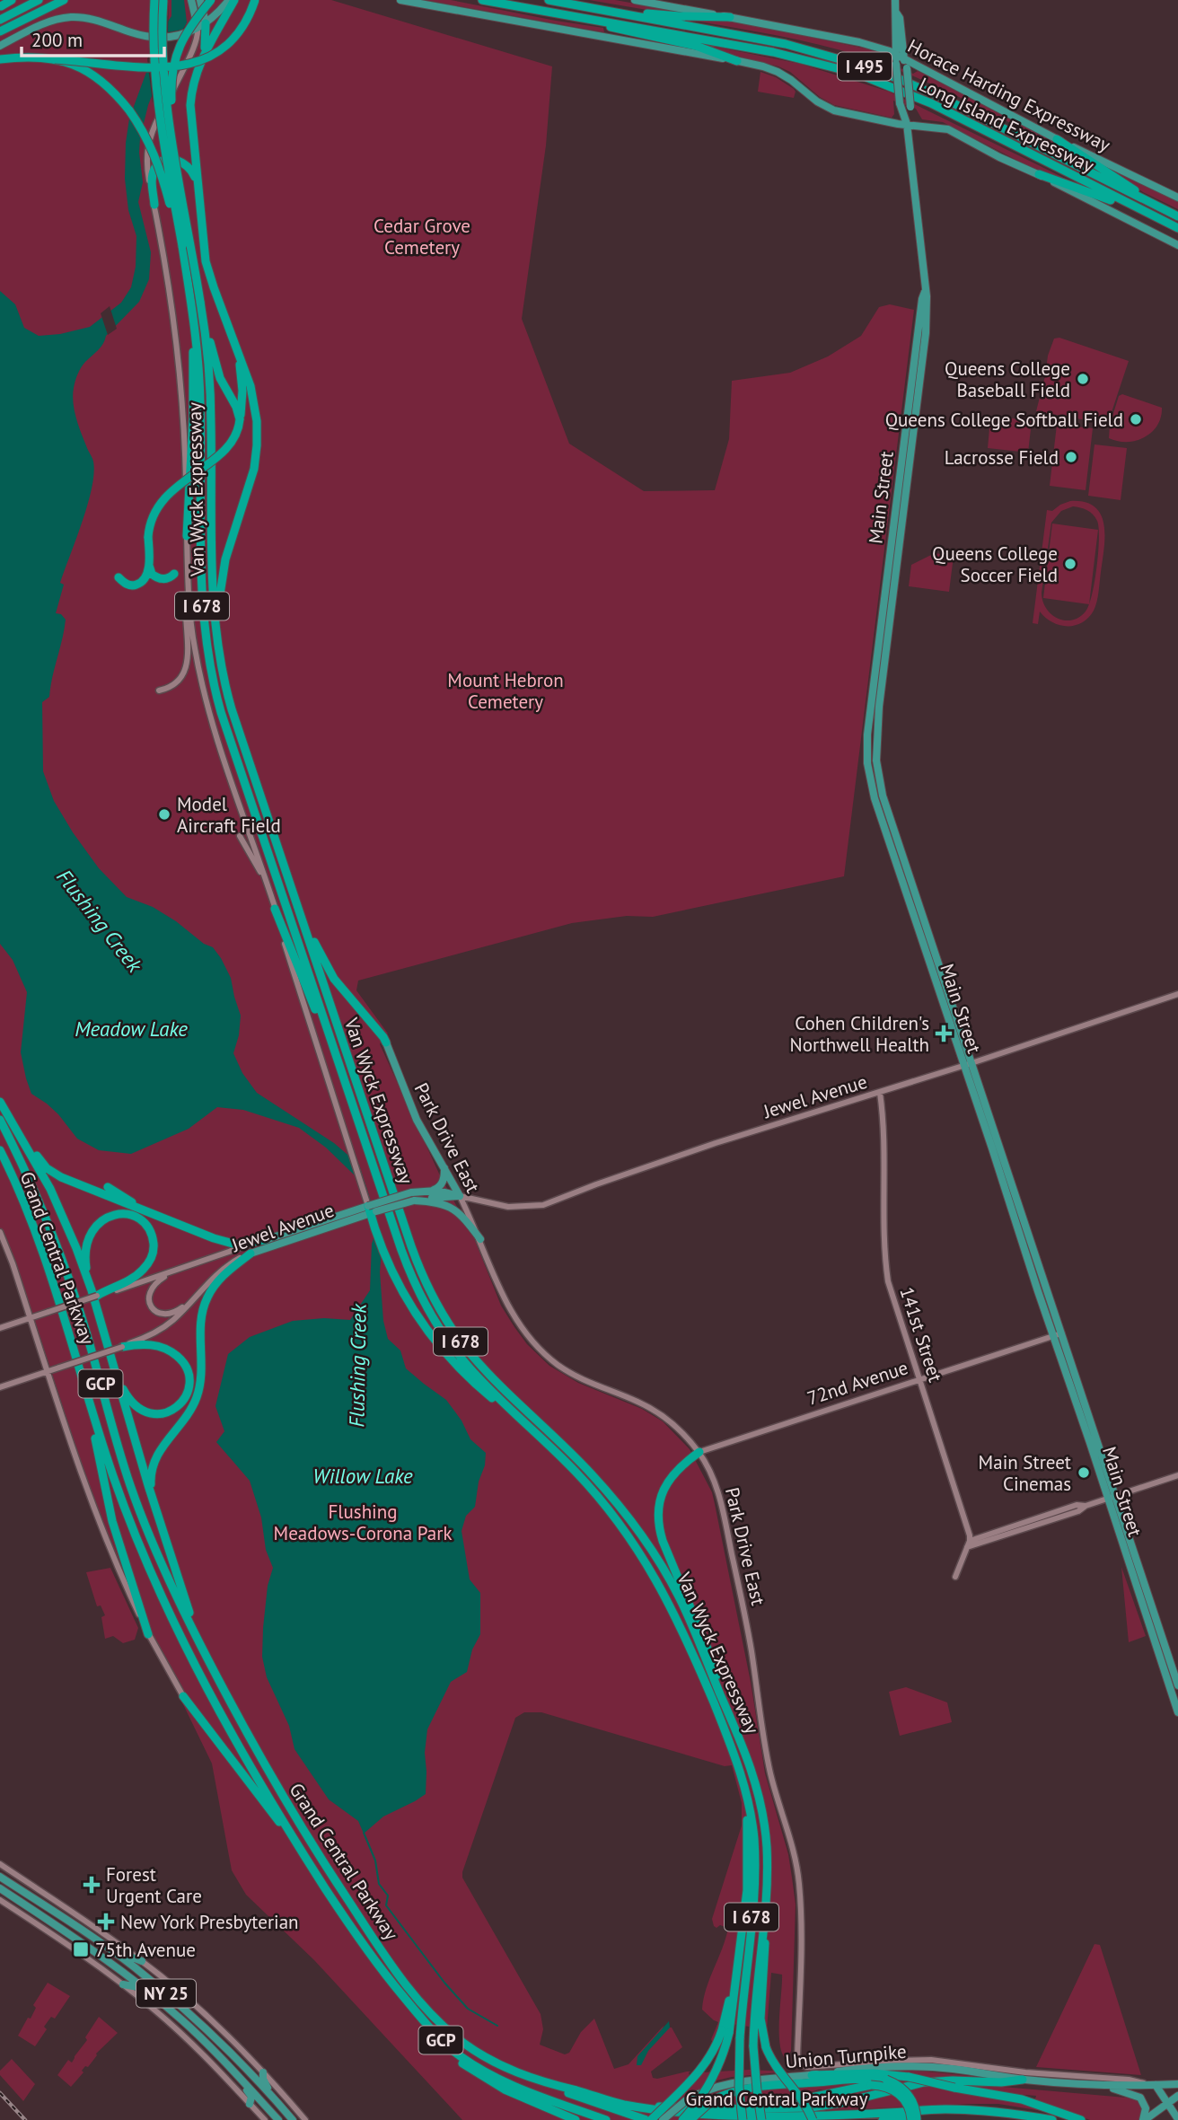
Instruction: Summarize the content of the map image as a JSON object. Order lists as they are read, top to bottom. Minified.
{"streets":{"highway":["I 495","Long Island Expressway","Van Wyck Expressway","I 678","Grand Central Parkway","GCP"],"main road":["Horace Harding Expressway","Main Street","Jewel Avenue","Park Drive East","NY 25","Union Turnpike"],"street":["141st Street","72nd Avenue"]},"crossings":[["Horace Harding Expressway","Main Street"],["Main Street","Jewel Avenue"],["Main Street","72nd Avenue"],["Jewel Avenue","Park Drive East"],["Jewel Avenue","141st Street"],["Park Drive East","72nd Avenue"],["Park Drive East","Union Turnpike"],["141st Street","72nd Avenue"]],"water":["Flushing Creek","Meadow Lake","Willow Lake"],"parks":["Cedar Grove Cemetery","Mount Hebron Cemetery","Flushing Meadows-Corona Park"],"places":{"other":["Queens College Baseball Field","Queens College Softball Field","Lacrosse Field","Queens College Soccer Field","Model Aircraft Field","Main Street Cinemas"],"health":["Cohen Children's Northwell Health","Forest Urgent Care","New York Presbyterian"],"transit":["75th Avenue"]},"scale_bar":"200 m"}
